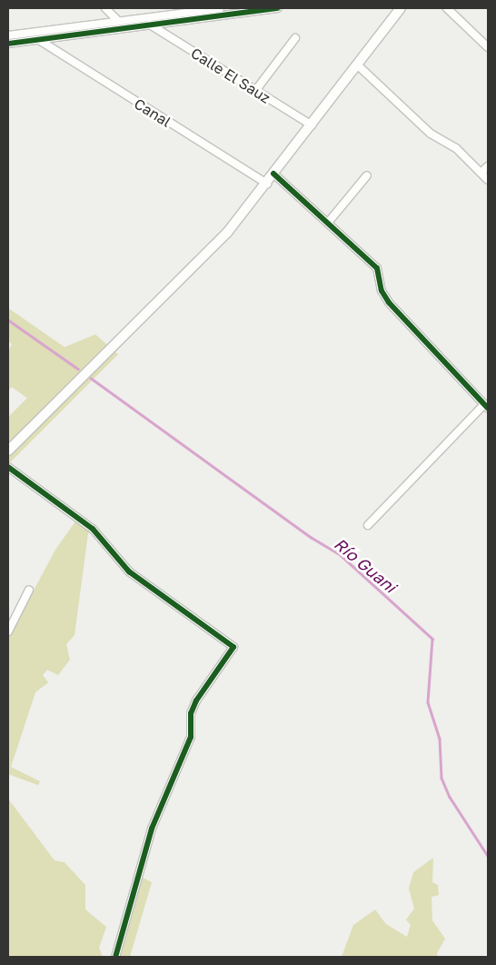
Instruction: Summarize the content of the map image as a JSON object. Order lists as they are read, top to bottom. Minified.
{"streets":{"street":["Calle El Sauz","Canal"]},"water":["Río Guani"]}
